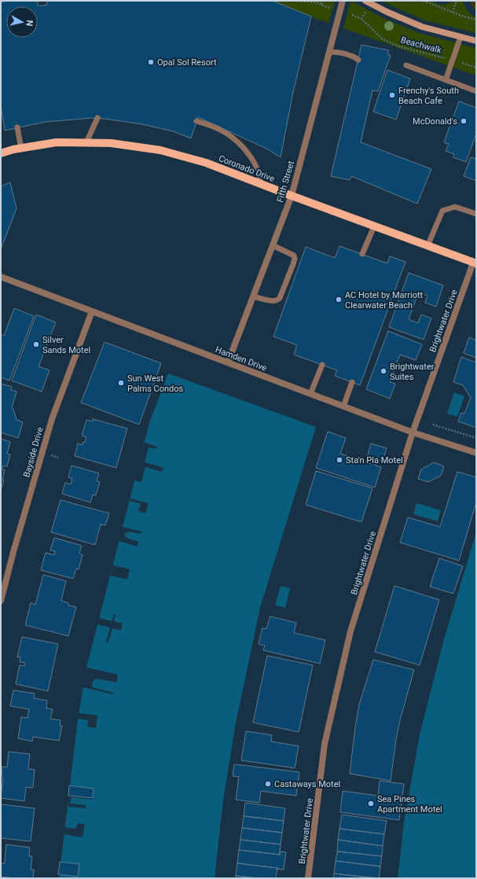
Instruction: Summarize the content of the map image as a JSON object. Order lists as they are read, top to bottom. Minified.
{"streets":{"main road":["Coronado Drive"],"street":["Fifth Street","Brightwater Drive","Hamden Drive","Bayside Drive"],"path":["Beachwalk"]},"crossings":[["Coronado Drive","Fifth Street"],["Coronado Drive","Brightwater Drive"],["Fifth Street","Hamden Drive"],["Brightwater Drive","Hamden Drive"],["Hamden Drive","Bayside Drive"]],"places":["Opal Sol Resort","Frenchy's South Beach Cafe","McDonald's","AC Hotel by Marriott Clearwater Beach","Silver Sands Motel","Brightwater Suites","Sun West Palms Condos","Sta'n Pla Motel","Castaways Motel","Sea Pines Apartment Motel"],"north":"right"}
